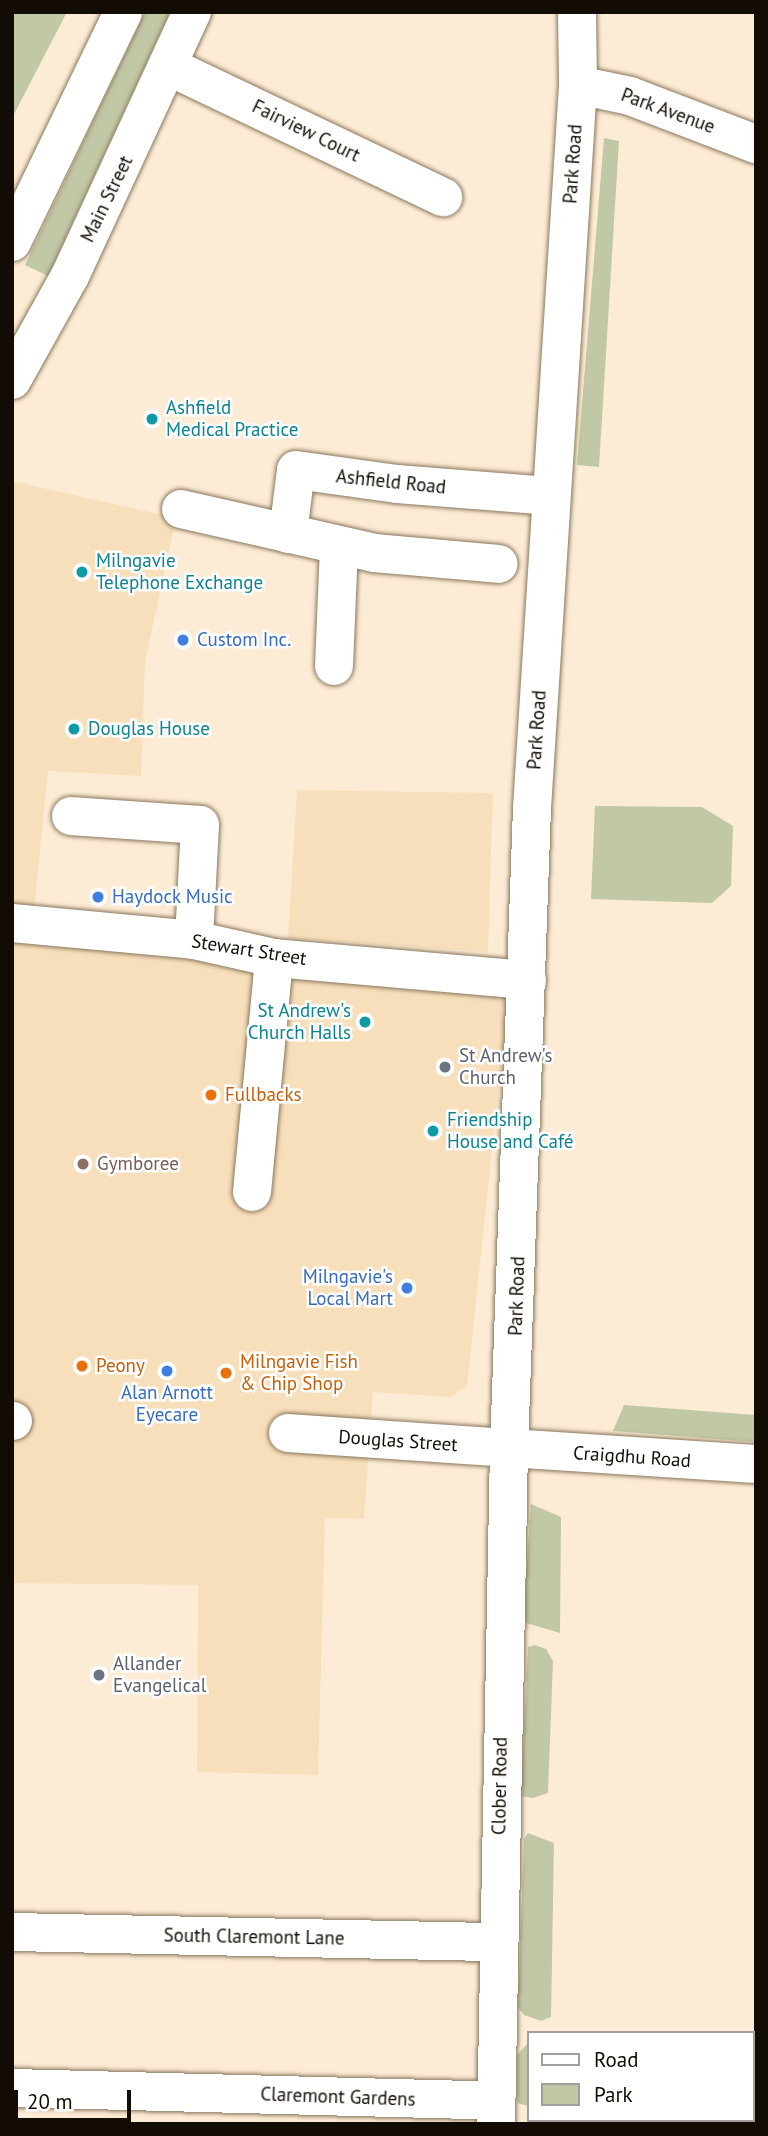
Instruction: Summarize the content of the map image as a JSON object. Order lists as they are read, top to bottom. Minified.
{"streets":{"street":["Park Avenue","Fairview Court","Park Road","Main Street","Ashfield Road","Stewart Street","Douglas Street","Craigdhu Road","Clober Road","South Claremont Lane","Claremont Gardens"]},"crossings":[["Park Avenue","Park Road"],["Fairview Court","Main Street"],["Park Road","Ashfield Road"],["Park Road","Stewart Street"],["Park Road","Douglas Street"],["Park Road","Craigdhu Road"],["Park Road","Clober Road"],["Douglas Street","Craigdhu Road"],["Douglas Street","Clober Road"],["Craigdhu Road","Clober Road"],["Clober Road","South Claremont Lane"],["Clober Road","Claremont Gardens"]],"places":["Ashfield Medical Practice","Milngavie Telephone Exchange","Custom Inc.","Douglas House","Haydock Music","St Andrew's Church Halls","St Andrew's Church","Fullbacks","Friendship House and Café","Gymboree","Milngavie's Local Mart","Peony","Alan Arnott Eyecare","Milngavie Fish & Chip Shop","Allander Evangelical"],"legend":["Road","Park"],"scale_bar":"20 m"}
